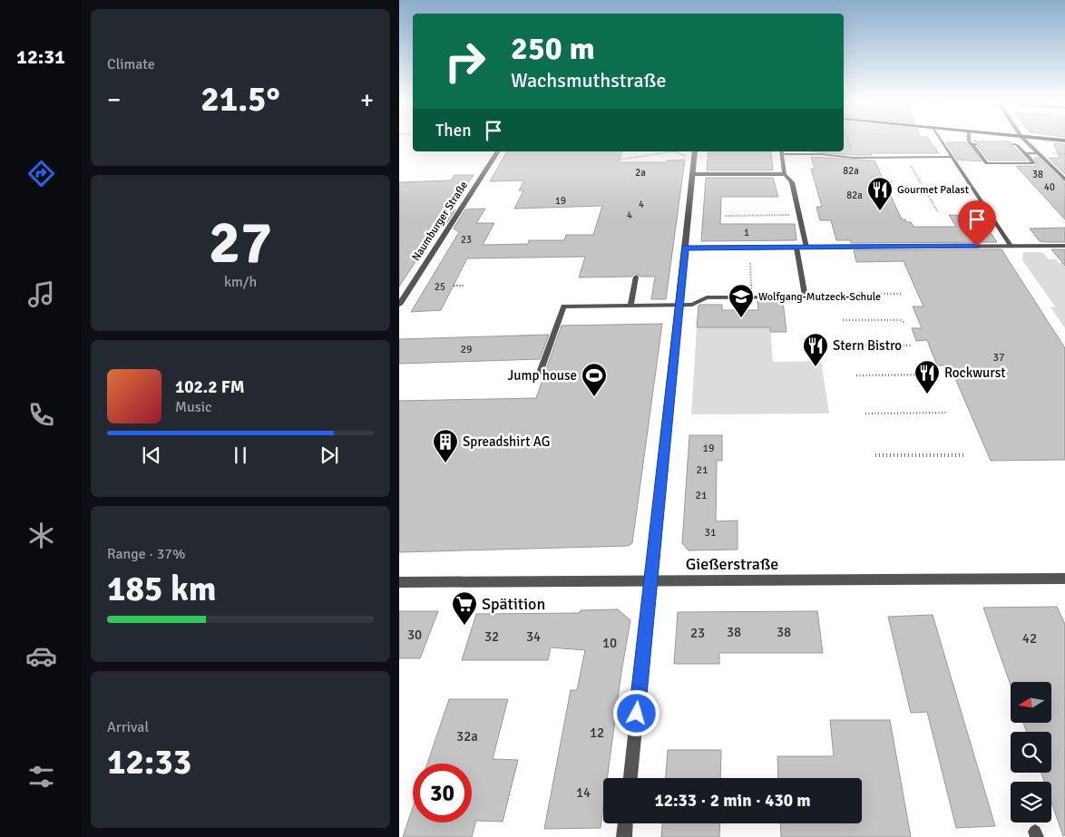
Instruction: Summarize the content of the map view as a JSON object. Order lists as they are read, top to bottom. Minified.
{"streets":{"street":["Naumburger Straße","Gießerstraße"]},"places":{"restaurant":["Gourmet Palast","Stern Bistro","Rockwurst"],"school or university":["Wolfgang-Mutzeck-Schule"],"sports":["Jump house"],"building":["Spreadshirt AG"],"supermarket":["Spätition"]},"house_numbers":["82a","2a","38","40","82a","19","4","4","1","23","25","29","37","19","21","21","31","38","38","23","30","32","34","42","10","12","32a","14"],"north":"left","page":{"tabs":"12:31","tile":["Climate",["27","km/h"],["Range · 37%","185 km"],["Arrival","12:33"]],"turn":["250 m","Wachsmuthstraße"],"heat":["−","21.5°","+"],"then":"Then","song":["102.2 FM","Music"],"limit":"30","trip":"12:33 · 2 min · 430 m"}}
